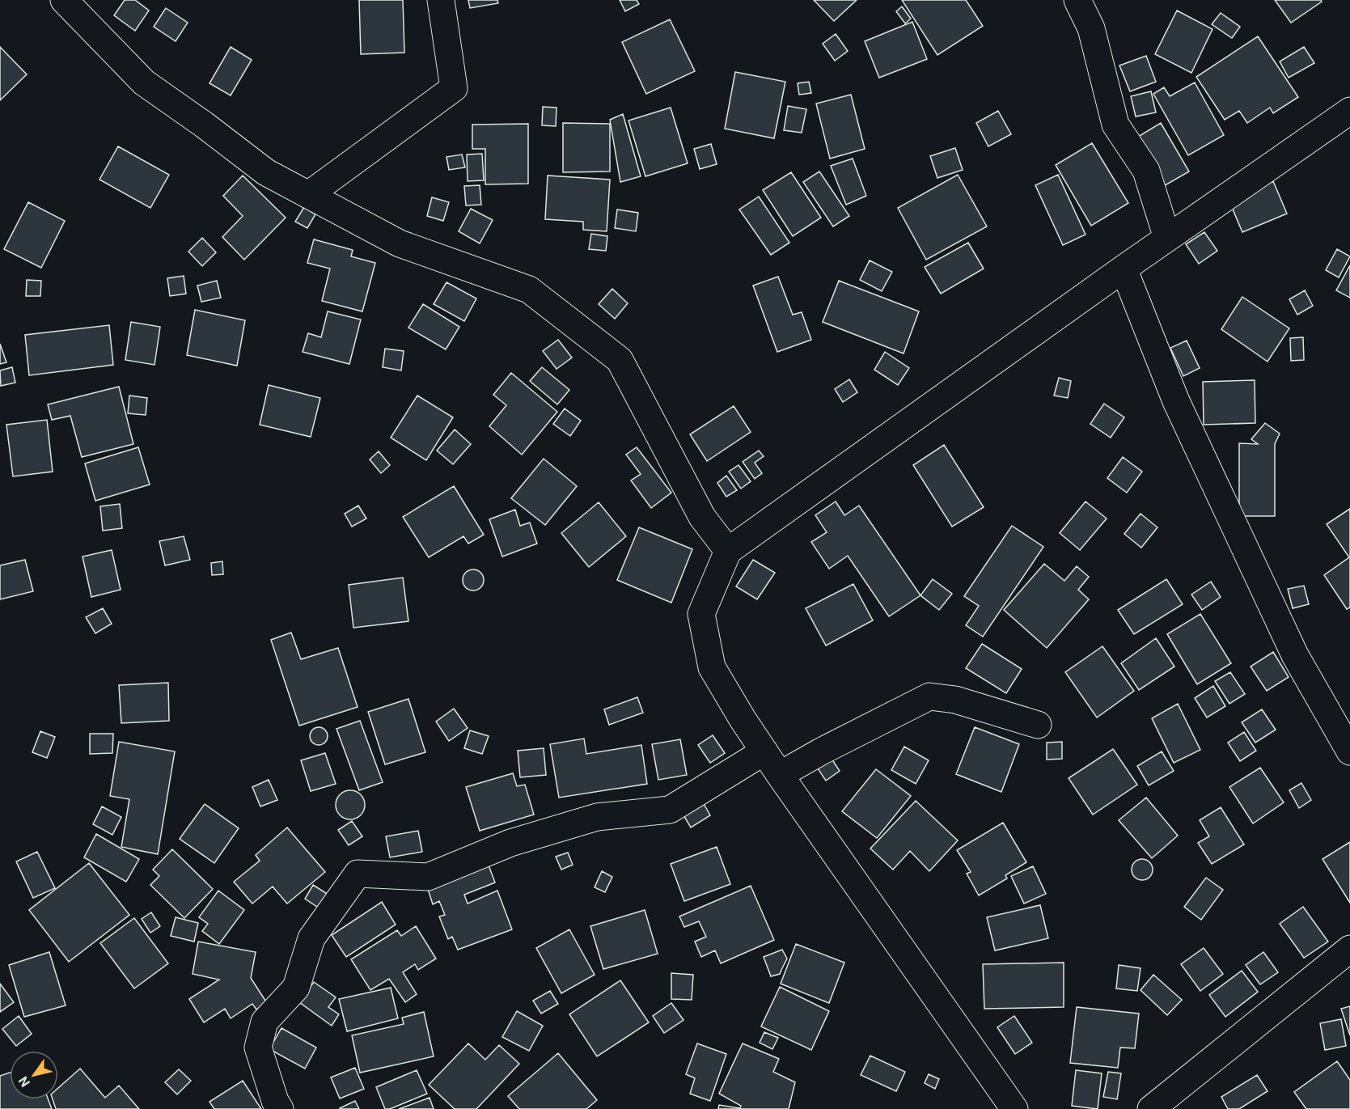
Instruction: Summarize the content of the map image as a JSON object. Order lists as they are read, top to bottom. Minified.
{"north":"bottom left"}
